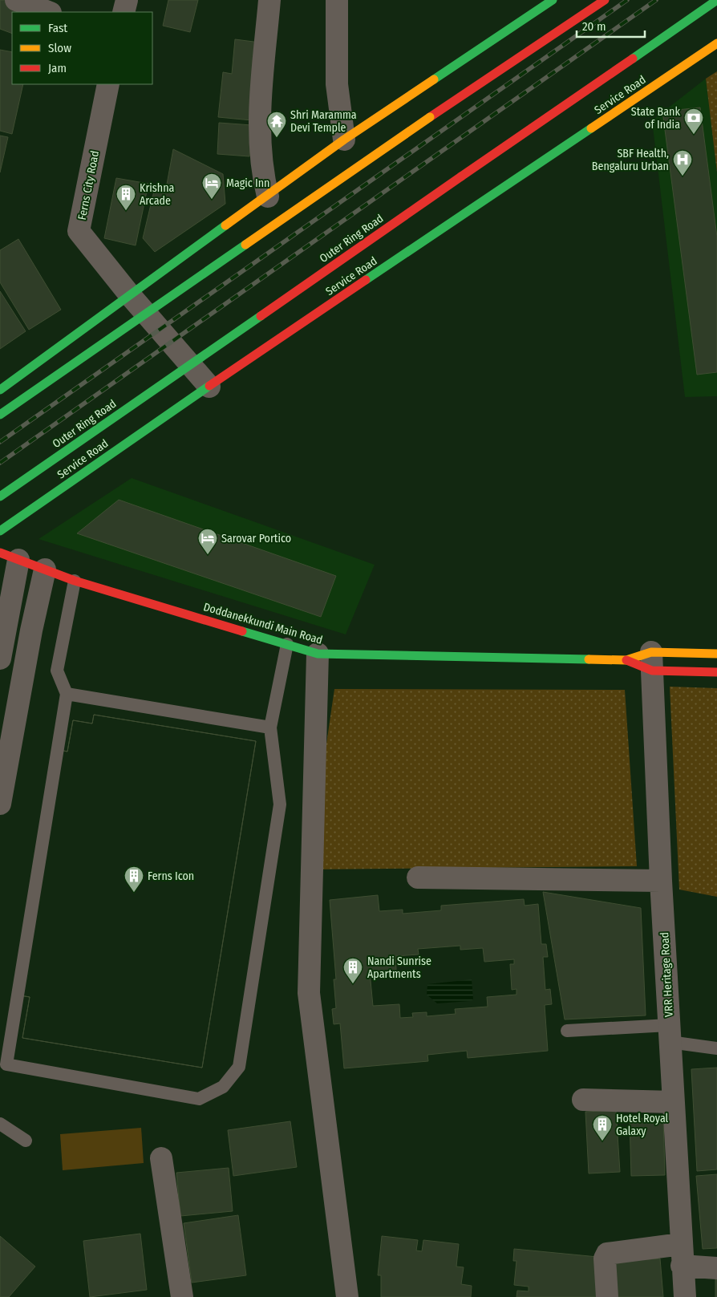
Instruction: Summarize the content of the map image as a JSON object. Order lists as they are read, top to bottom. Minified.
{"streets":{"main road":["Service Road","Outer Ring Road","Doddanekkundi Main Road"],"street":["Ferns City Road","VRR Heritage Road"]},"crossings":[["Doddanekkundi Main Road","VRR Heritage Road"]],"places":{"bank":["State Bank of India"],"temple":["Shri Maramma Devi Temple"],"hospital":["SBF Health, Bengaluru Urban"],"hotel":["Magic Inn","Sarovar Portico"],"building":["Krishna Arcade","Ferns Icon","Nandi Sunrise Apartments","Hotel Royal Galaxy"]},"legend":["Fast","Slow","Jam"],"scale_bar":"20 m"}
